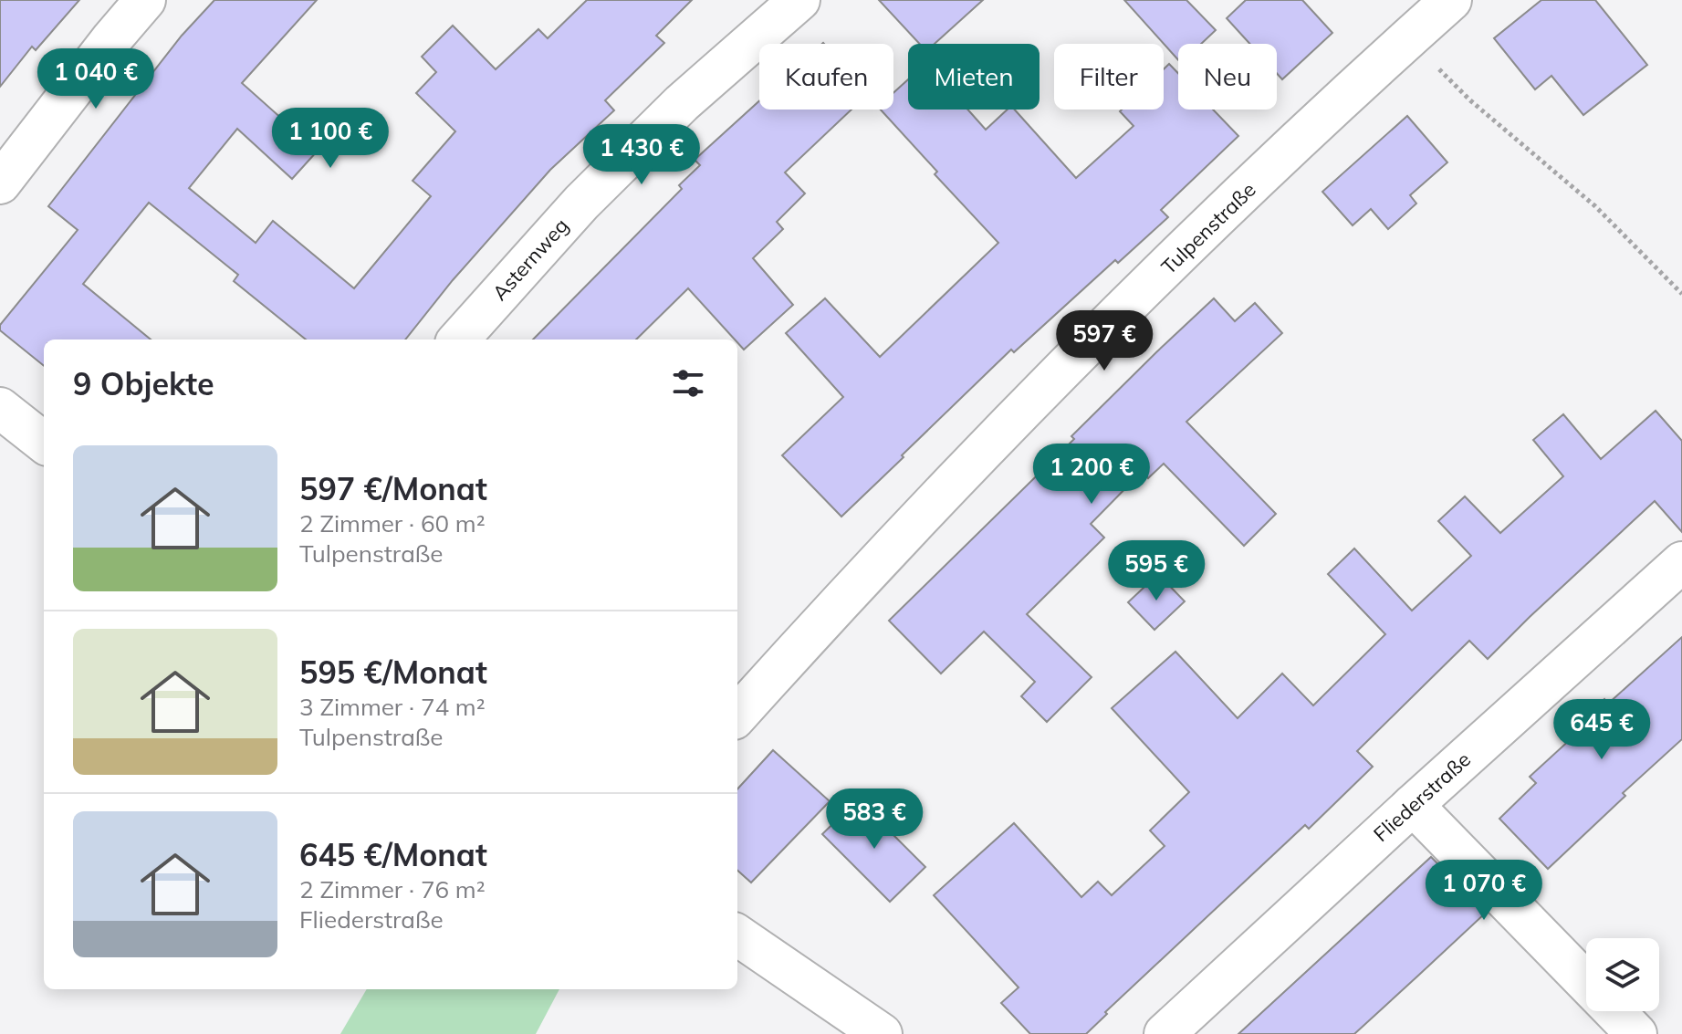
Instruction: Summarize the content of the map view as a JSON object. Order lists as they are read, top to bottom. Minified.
{"streets":{"street":["Tulpenstraße","Asternweg","Fliederstraße"]},"page":{"chip":["Kaufen","Mieten","Filter","Neu"],"price":["1 040 €","1 100 €","1 430 €","597 €","1 200 €","595 €","645 €","583 €","1 070 €"],"heading":"9 Objekte","list":[{"name":"597 €/Monat","note":"2 Zimmer · 60 m² · Tulpenstraße"},{"name":"595 €/Monat","note":"3 Zimmer · 74 m² · Tulpenstraße"},{"name":"645 €/Monat","note":"2 Zimmer · 76 m² · Fliederstraße"}]}}
